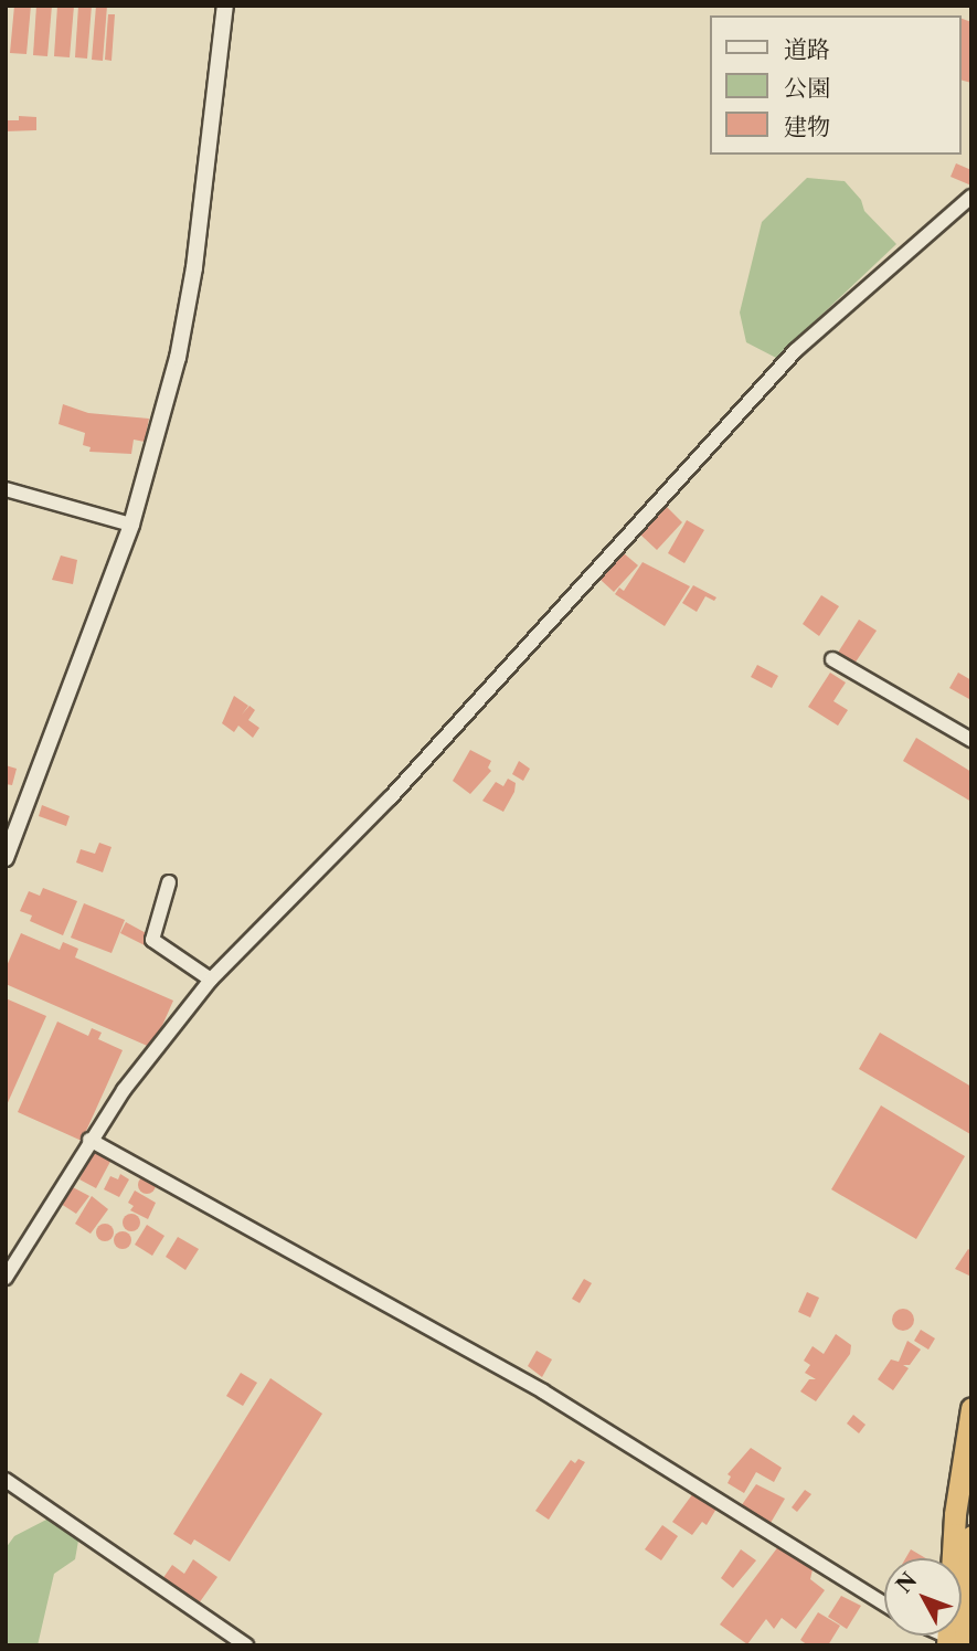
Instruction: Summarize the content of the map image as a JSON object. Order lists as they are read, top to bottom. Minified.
{"legend":["道路","公園","建物"],"north":"top left"}
